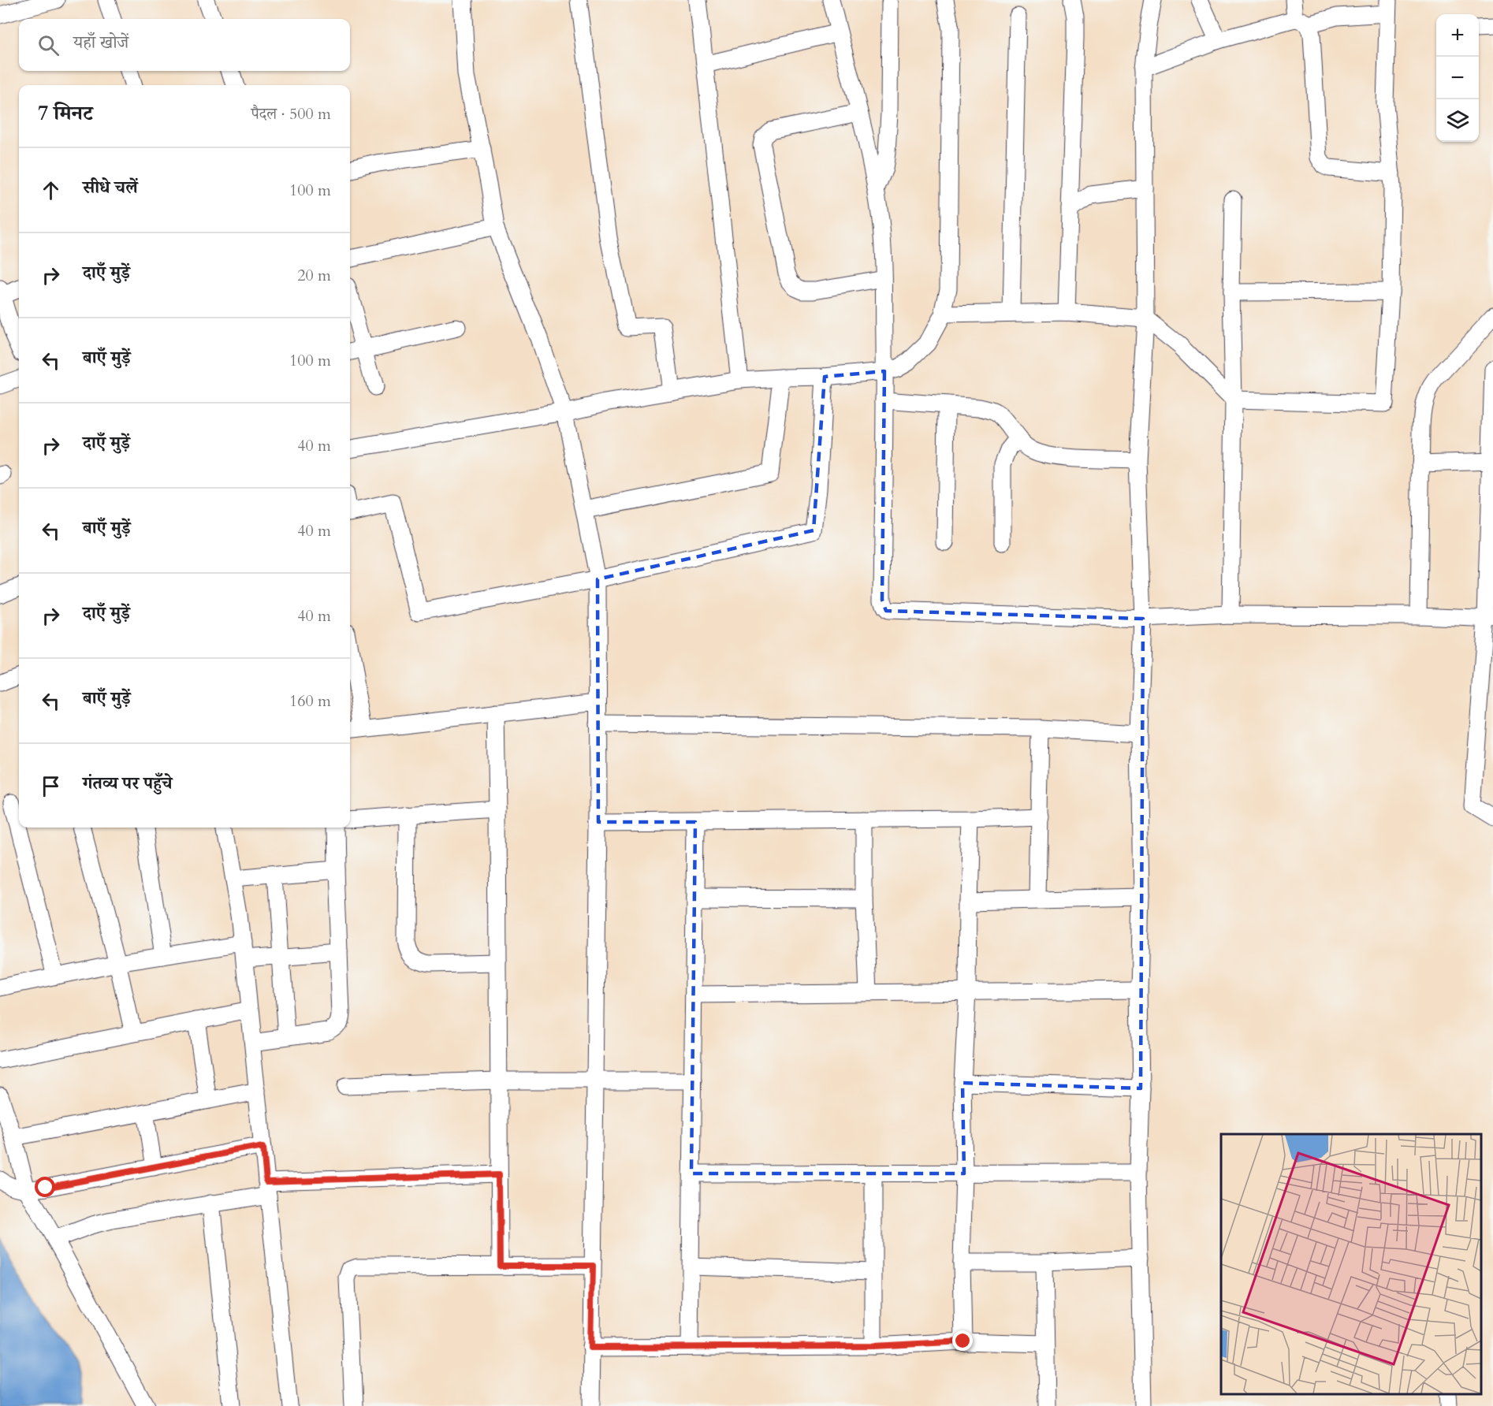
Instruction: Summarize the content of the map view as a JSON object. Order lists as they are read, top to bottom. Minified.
{"page":{"map_buttons":["+","−"],"search":"यहाँ खोजें","heading":["7 मिनट","पैदल · 500 m"],"list":[["सीधे चलें","100 m"],["दाएँ मुड़ें","20 m"],["बाएँ मुड़ें","100 m"],["दाएँ मुड़ें","40 m"],["बाएँ मुड़ें","40 m"],["दाएँ मुड़ें","40 m"],["बाएँ मुड़ें","160 m"],"गंतव्य पर पहुँचे"]}}
